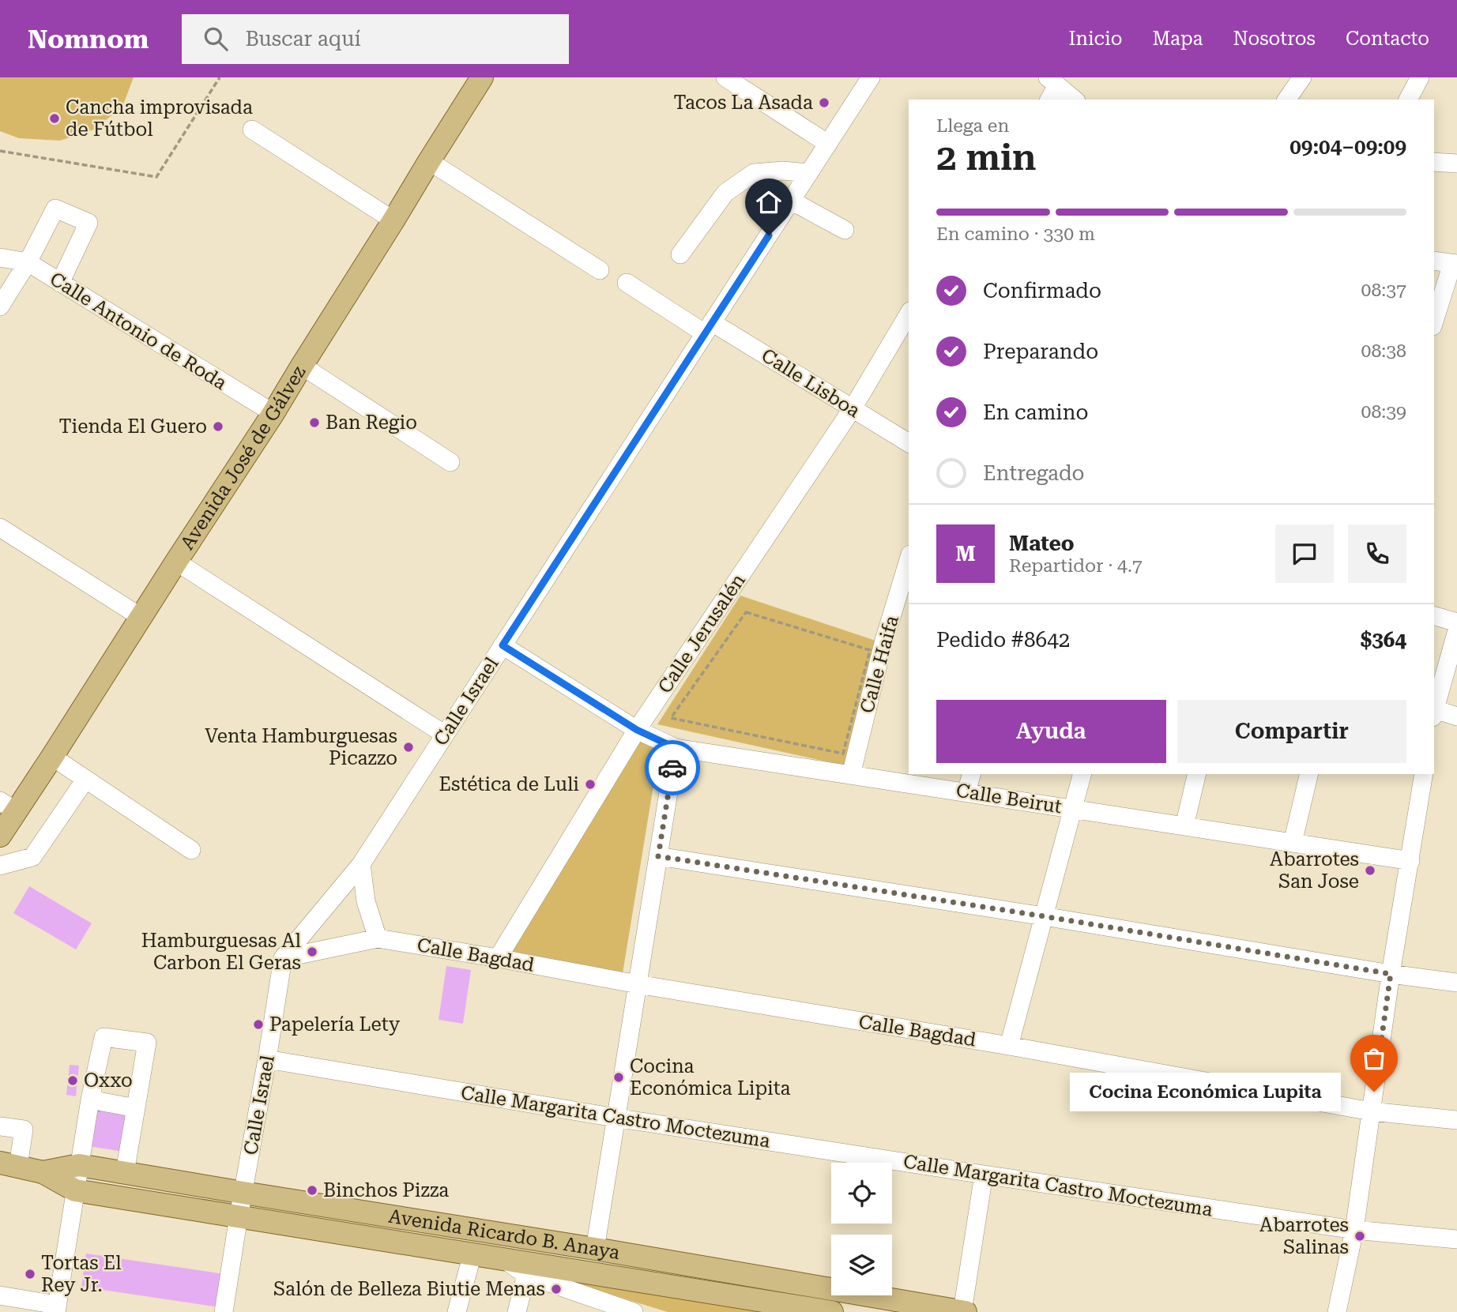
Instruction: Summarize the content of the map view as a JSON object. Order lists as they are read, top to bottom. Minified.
{"streets":{"main road":["Avenida José de Gálvez","Avenida Ricardo B. Anaya"],"street":["Calle Antonio de Roda","Calle Lisboa","Calle Jerusalén","Calle Haifa","Calle Israel","Calle Beirut","Calle Bagdad","Calle Margarita Castro Moctezuma"]},"crossings":[["Calle Antonio de Roda","Avenida José de Gálvez"],["Calle Lisboa","Calle Jerusalén"],["Calle Lisboa","Calle Israel"],["Calle Jerusalén","Calle Beirut"],["Calle Jerusalén","Calle Bagdad"],["Calle Haifa","Calle Beirut"],["Calle Israel","Calle Beirut"],["Calle Israel","Calle Bagdad"],["Calle Israel","Calle Margarita Castro Moctezuma"],["Calle Israel","Avenida Ricardo B. Anaya"]],"places":["Tacos La Asada","Cancha improvisada de Fútbol","Ban Regio","Tienda El Guero","Venta Hamburguesas Picazzo","Estética de Luli","Abarrotes San Jose","Hamburguesas Al Carbon El Geras","Papelería Lety","Cocina Económica Lipita","Oxxo","Cocina Económica Lupita","Binchos Pizza","Abarrotes Salinas","Tortas El Rey Jr.","Salón de Belleza Biutie Menas"],"page":{"header":"Nomnom","search":"Buscar aquí","nav":["Inicio","Mapa","Nosotros","Contacto"],"heading":["2 min","Llega en","09:04–09:09"],"panel":["Mateo","Repartidor · 4.7","Pedido #8642","$364"],"bar":"En camino · 330 m","list":[["Confirmado","08:37"],["Preparando","08:38"],["En camino","08:39"],"Entregado"],"round":"M","buttons":["Ayuda","Compartir"],"bubble":"Cocina Económica Lupita"}}
